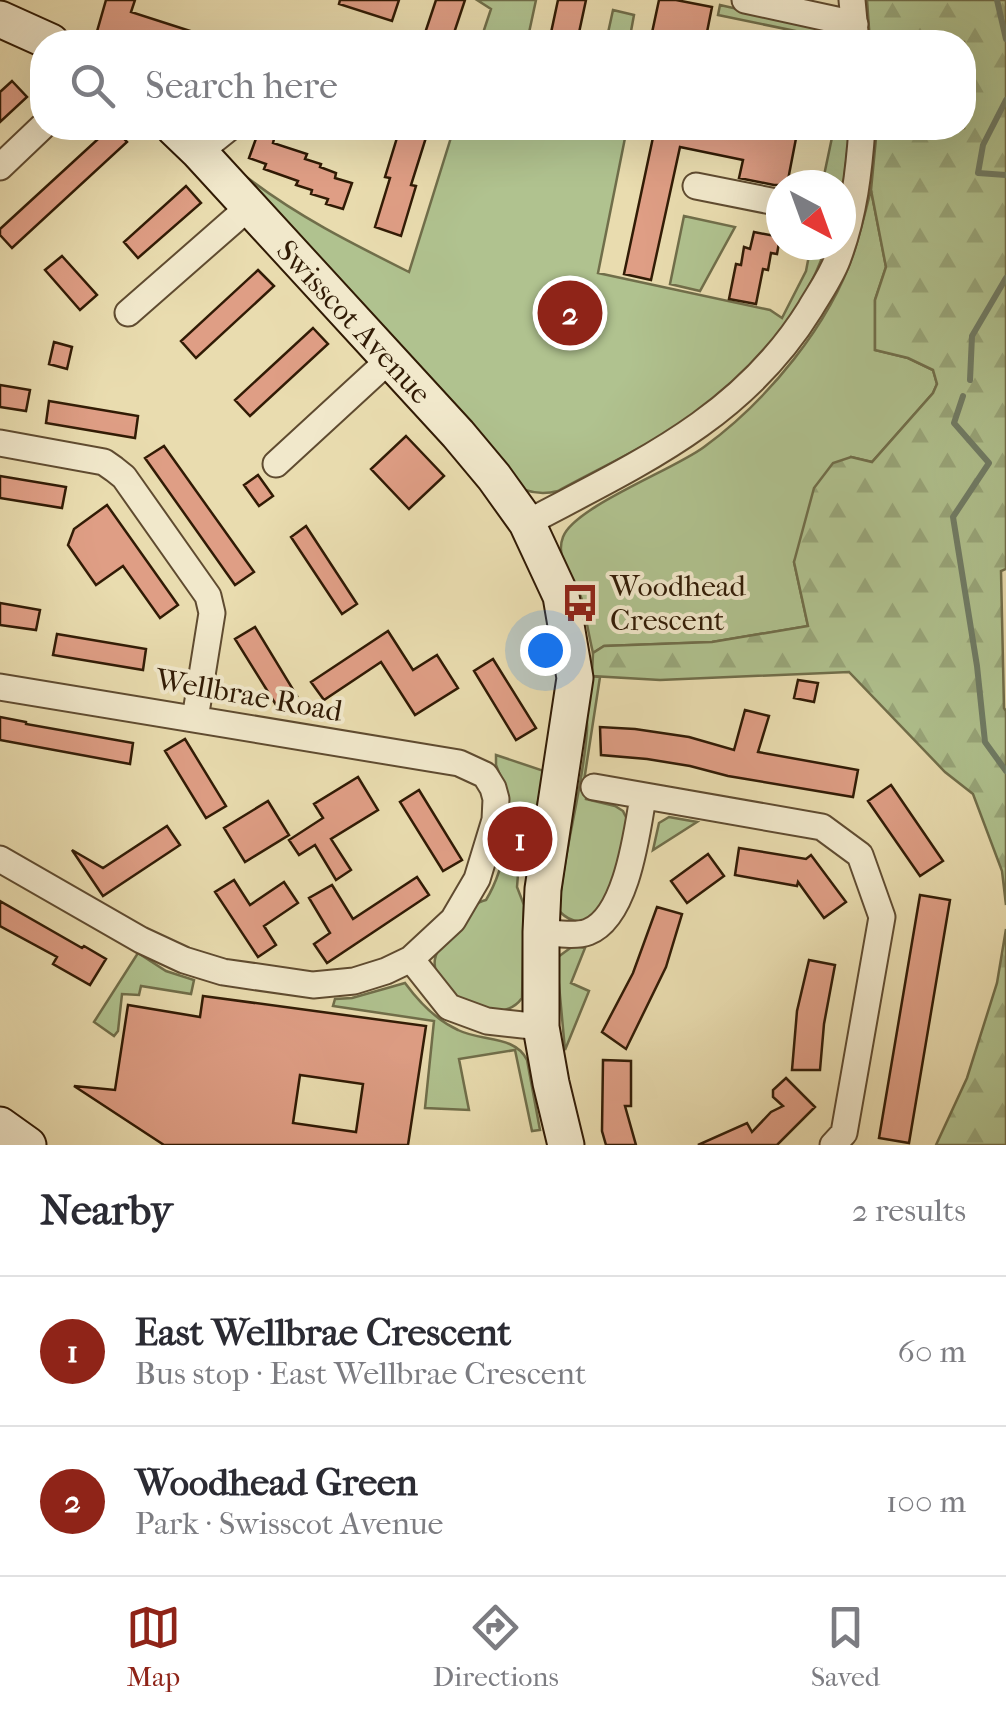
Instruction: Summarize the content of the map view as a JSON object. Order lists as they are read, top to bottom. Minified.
{"streets":{"street":["Swisscot Avenue","Wellbrae Road"]},"places":{"bus stop":["Woodhead Crescent"]},"north":"bottom right","page":{"search":"Search here","pins":["2","1"],"heading":["Nearby","2 results"],"list":[{"mark":"1","name":"East Wellbrae Crescent","note":"Bus stop · East Wellbrae Crescent","value":"60 m"},{"mark":"2","name":"Woodhead Green","note":"Park · Swisscot Avenue","value":"100 m"}],"nav":["Map","Directions","Saved"]}}
